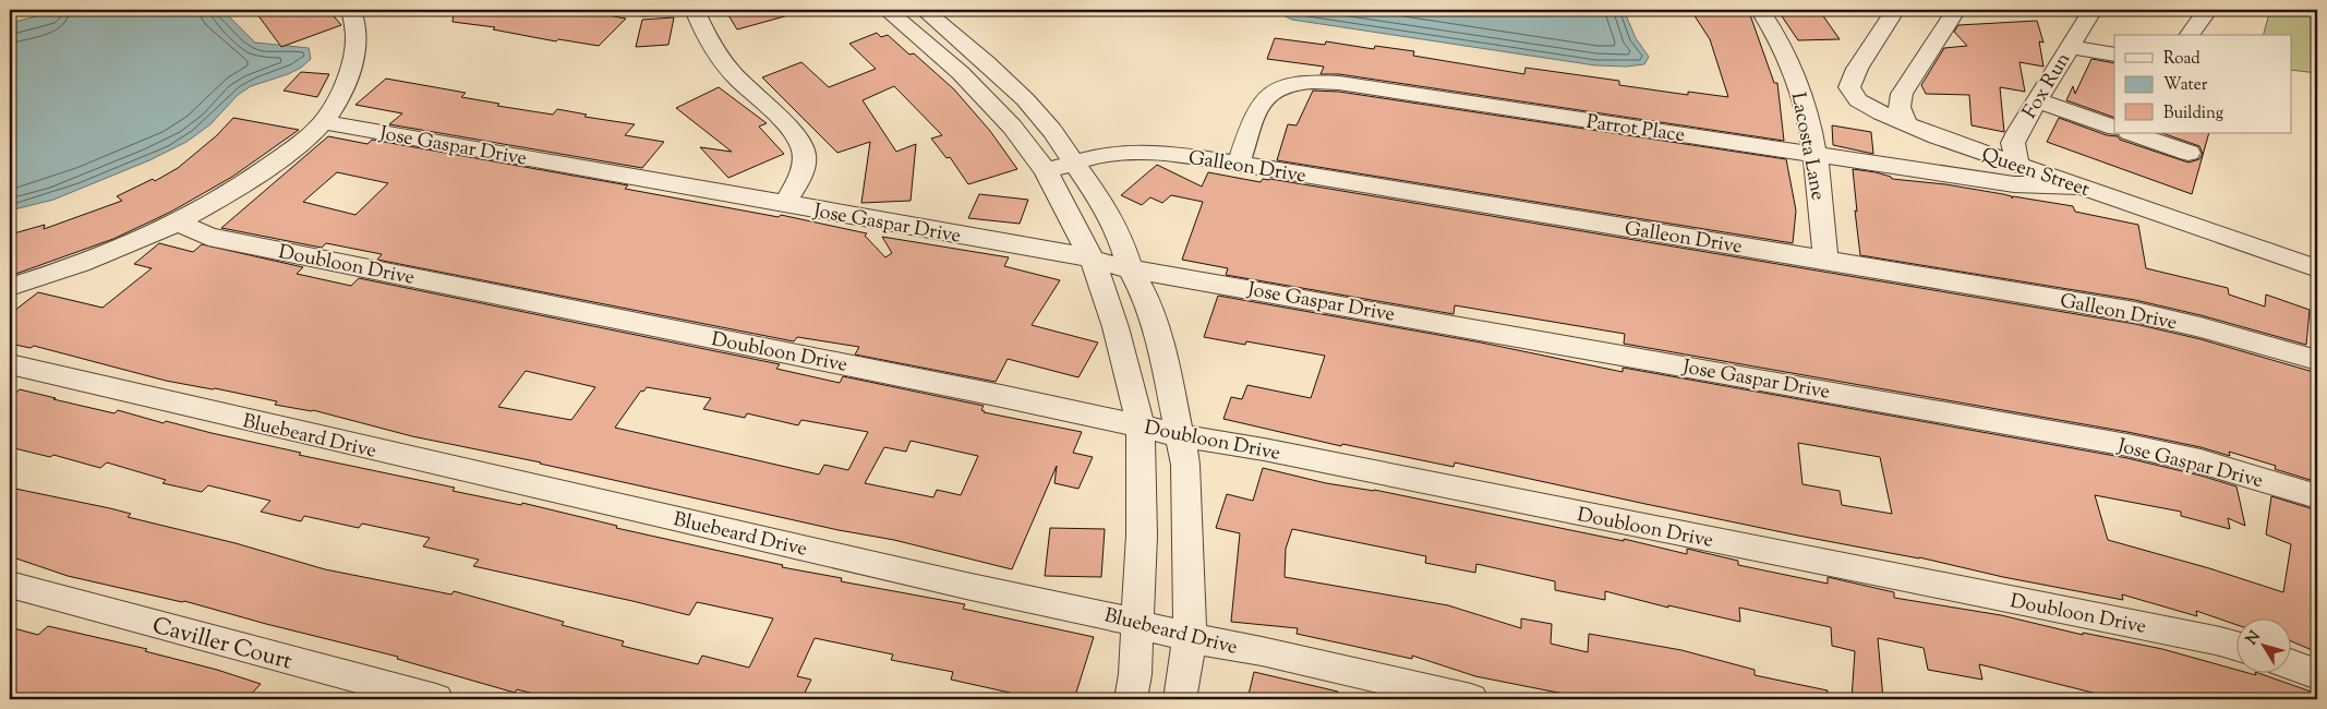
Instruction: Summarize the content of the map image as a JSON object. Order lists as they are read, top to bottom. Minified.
{"streets":{"street":["Fox Run","Parrot Place","Jose Gaspar Drive","Lacosta Lane","Galleon Drive","Queen Street","Doubloon Drive","Bluebeard Drive","Caviller Court"]},"crossings":[["Fox Run","Queen Street"],["Parrot Place","Lacosta Lane"],["Parrot Place","Galleon Drive"],["Parrot Place","Queen Street"],["Lacosta Lane","Galleon Drive"]],"legend":["Road","Water","Building"],"north":"top left"}
